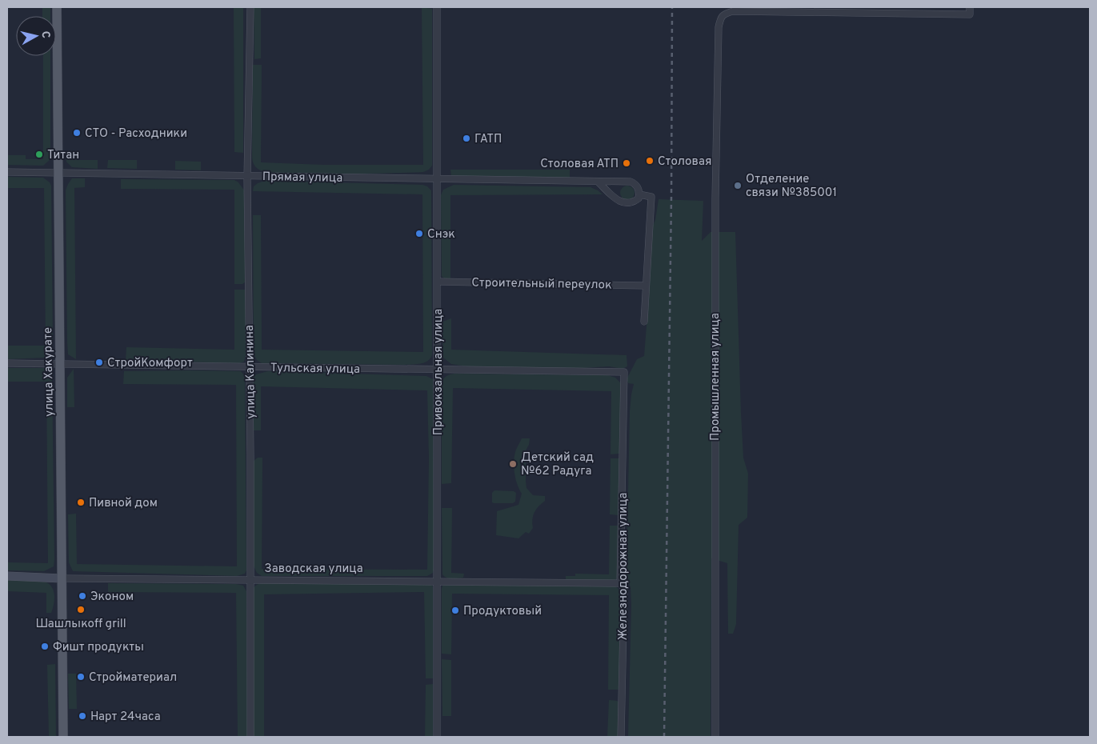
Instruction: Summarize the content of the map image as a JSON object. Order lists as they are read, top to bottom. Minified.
{"streets":{"main road":["улица Хакурате","Заводская улица"],"street":["Прямая улица","Строительный переулок","Тульская улица","улица Калинина","Привокзальная улица","Промышленная улица","Железнодорожная улица"]},"crossings":[["Прямая улица","улица Хакурате"],["Прямая улица","улица Калинина"],["Прямая улица","Привокзальная улица"],["Строительный переулок","Привокзальная улица"],["Тульская улица","улица Хакурате"],["Тульская улица","улица Калинина"],["Тульская улица","Привокзальная улица"],["Тульская улица","Железнодорожная улица"],["улица Хакурате","Заводская улица"],["улица Калинина","Заводская улица"],["Привокзальная улица","Заводская улица"],["Железнодорожная улица","Заводская улица"]],"places":["СТО - Расходники","ГАТП","Титан","Столовая","Столовая АТП","Отделение связи №385001","Снэк","СтройКомфорт","Детский сад №62 Радуга","Пивной дом","Эконом","Шашлыкоff grill","Продуктовый","Фишт продукты","Стройматериал","Нарт 24часа"],"north":"right"}
